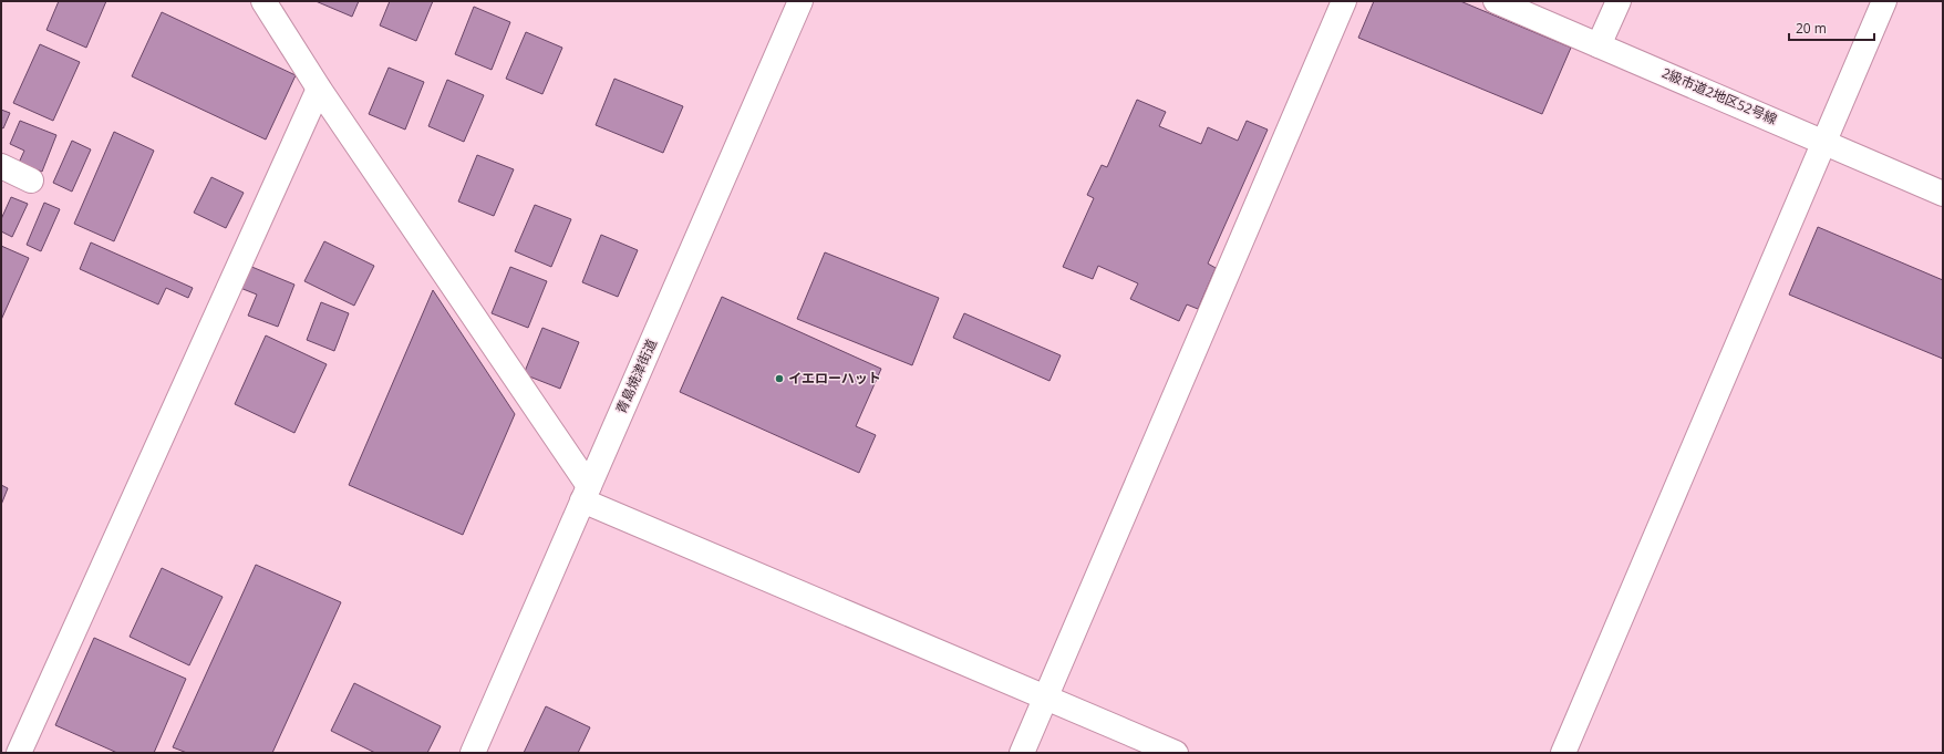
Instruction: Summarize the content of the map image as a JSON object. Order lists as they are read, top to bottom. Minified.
{"streets":{"street":["2級市道2地区52号線","青島焼津街道"]},"places":["イエローハット"],"scale_bar":"20 m"}
